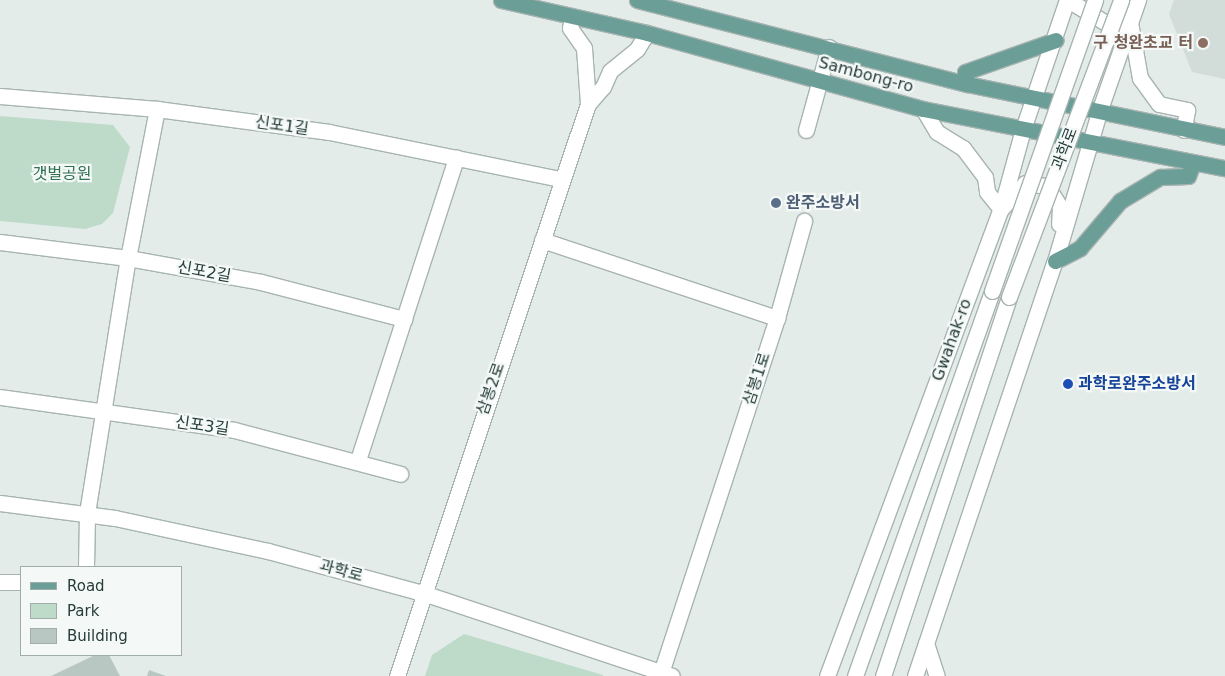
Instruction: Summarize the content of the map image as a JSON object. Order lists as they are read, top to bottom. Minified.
{"streets":{"main road":["Sambong-ro"],"street":["신포1길","과학로","신포2길","Gwahak-ro","삼봉1로","삼봉2로","신포3길"]},"crossings":[["Sambong-ro","Gwahak-ro"],["Sambong-ro","삼봉2로"],["신포1길","삼봉2로"],["과학로","Gwahak-ro"],["과학로","삼봉1로"],["과학로","삼봉2로"]],"parks":["갯벌공원"],"places":["구 청완초교 터","완주소방서","과학로완주소방서"],"legend":["Road","Park","Building"]}
